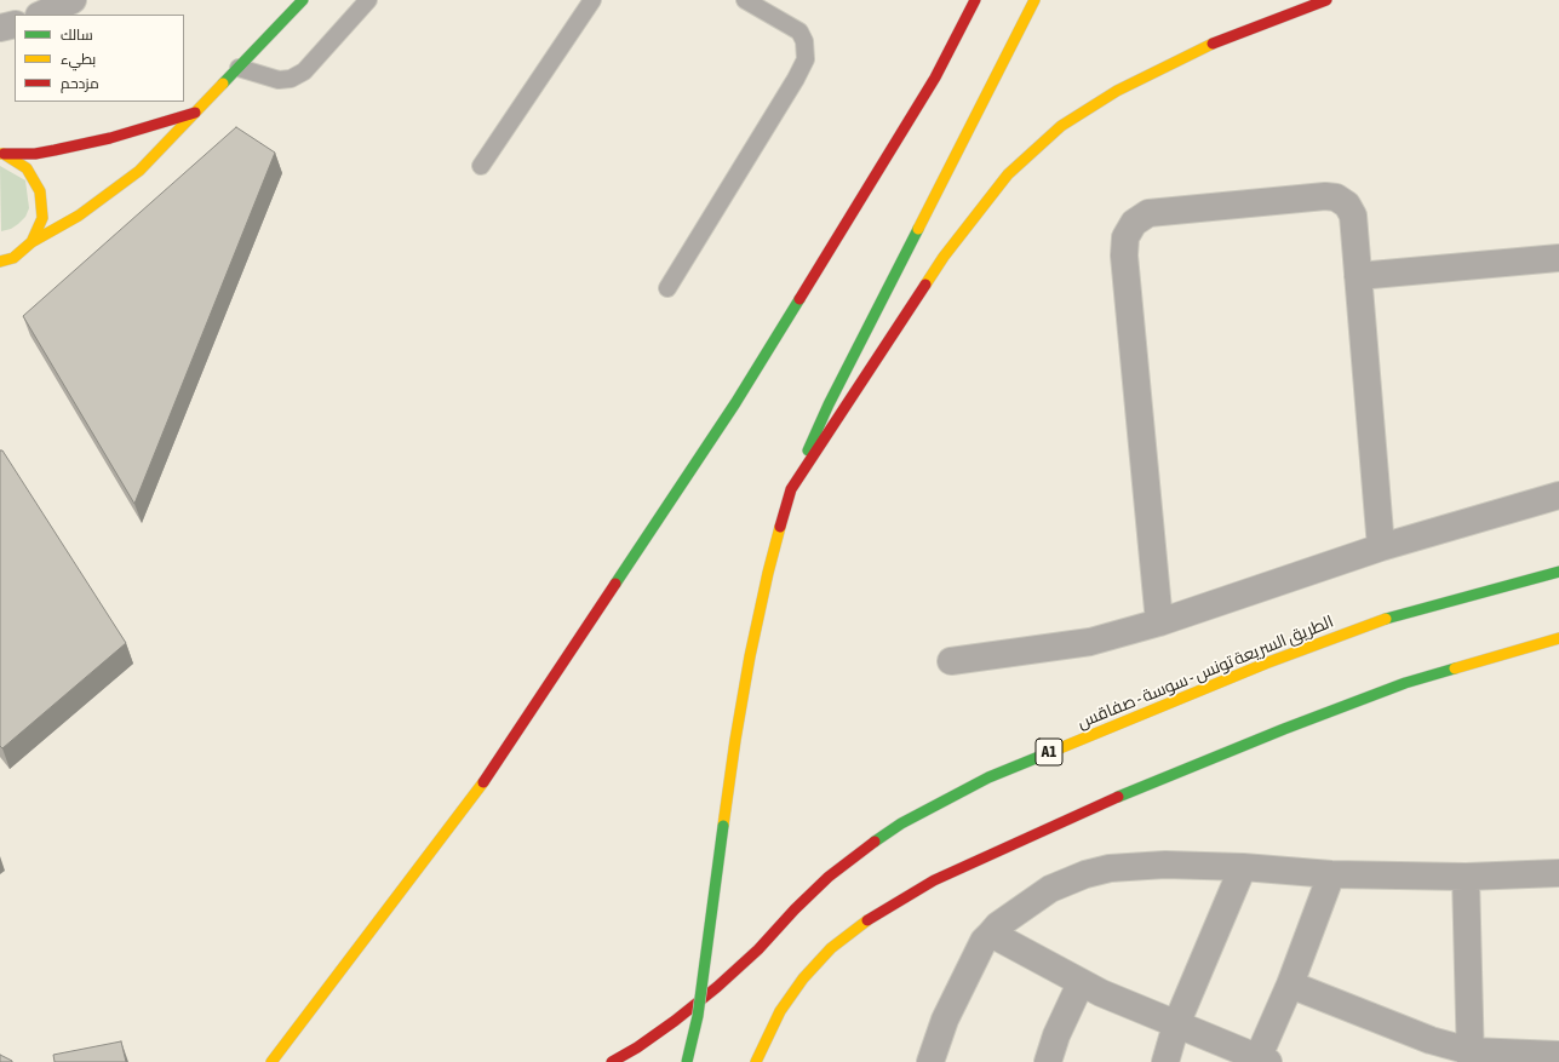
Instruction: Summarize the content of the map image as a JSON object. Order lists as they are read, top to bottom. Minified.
{"streets":{"main road":["الطريق السريعة تونس - سوسة - صفاقس","A1"]},"legend":["سالك","بطيء","مزدحم"]}
